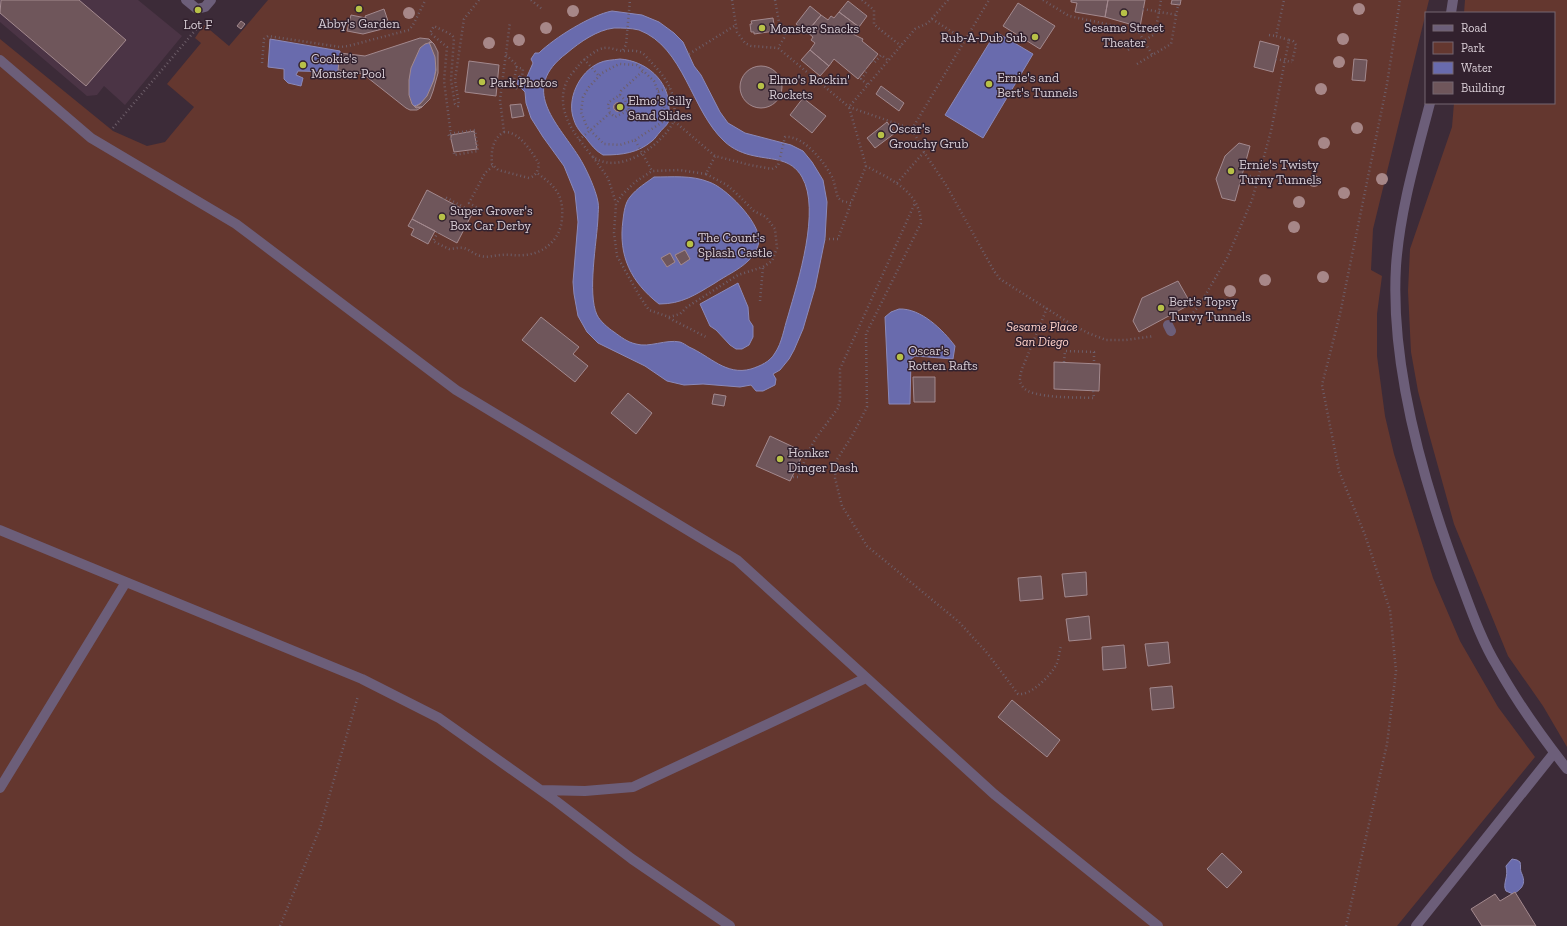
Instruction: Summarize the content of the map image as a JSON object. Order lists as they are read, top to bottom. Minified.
{"parks":["Sesame Place San Diego"],"places":["Abby's Garden","Lot F","Sesame Street Theater","Monster Snacks","Rub-A-Dub Sub","Cookie's Monster Pool","Park Photos","Ernie's and Bert's Tunnels","Elmo's Rockin' Rockets","Elmo's Silly Sand Slides","Oscar's Grouchy Grub","Ernie's Twisty Turny Tunnels","Super Grover's Box Car Derby","The Count's Splash Castle","Bert's Topsy Turvy Tunnels","Oscar's Rotten Rafts","Honker Dinger Dash"],"legend":["Road","Park","Water","Building"]}
